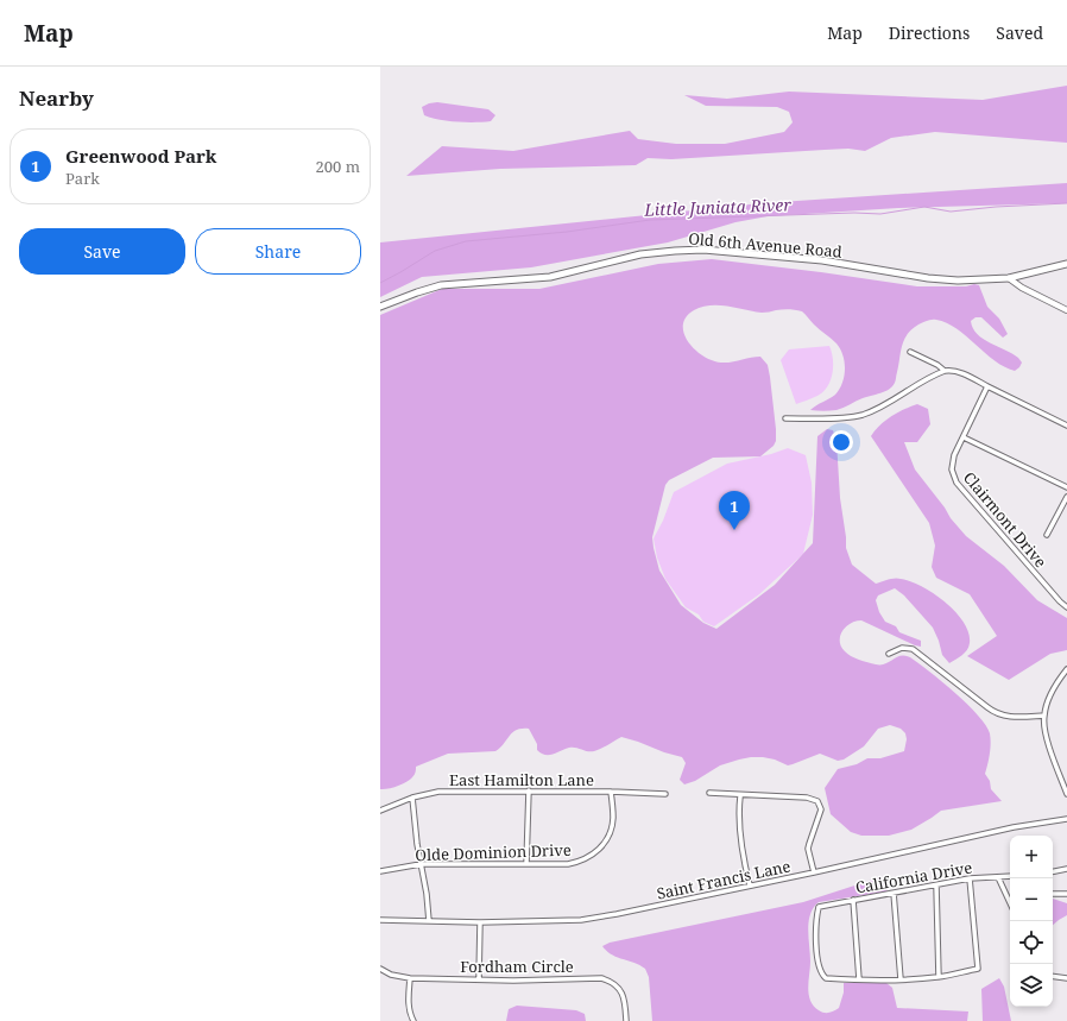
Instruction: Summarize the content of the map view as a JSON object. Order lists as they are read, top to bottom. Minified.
{"streets":{"main road":["Old 6th Avenue Road"],"street":["Clairmont Drive","East Hamilton Lane","Olde Dominion Drive","California Drive","Saint Francis Lane","Fordham Circle"]},"crossings":[["East Hamilton Lane","Olde Dominion Drive"]],"water":["Little Juniata River"],"page":{"header":"Map","nav":["Map","Directions","Saved"],"heading":"Nearby","list":[{"mark":"1","name":"Greenwood Park","note":"Park","value":"200 m"}],"buttons":["Save","Share"],"pins":"1","map_buttons":["+","−"]}}
